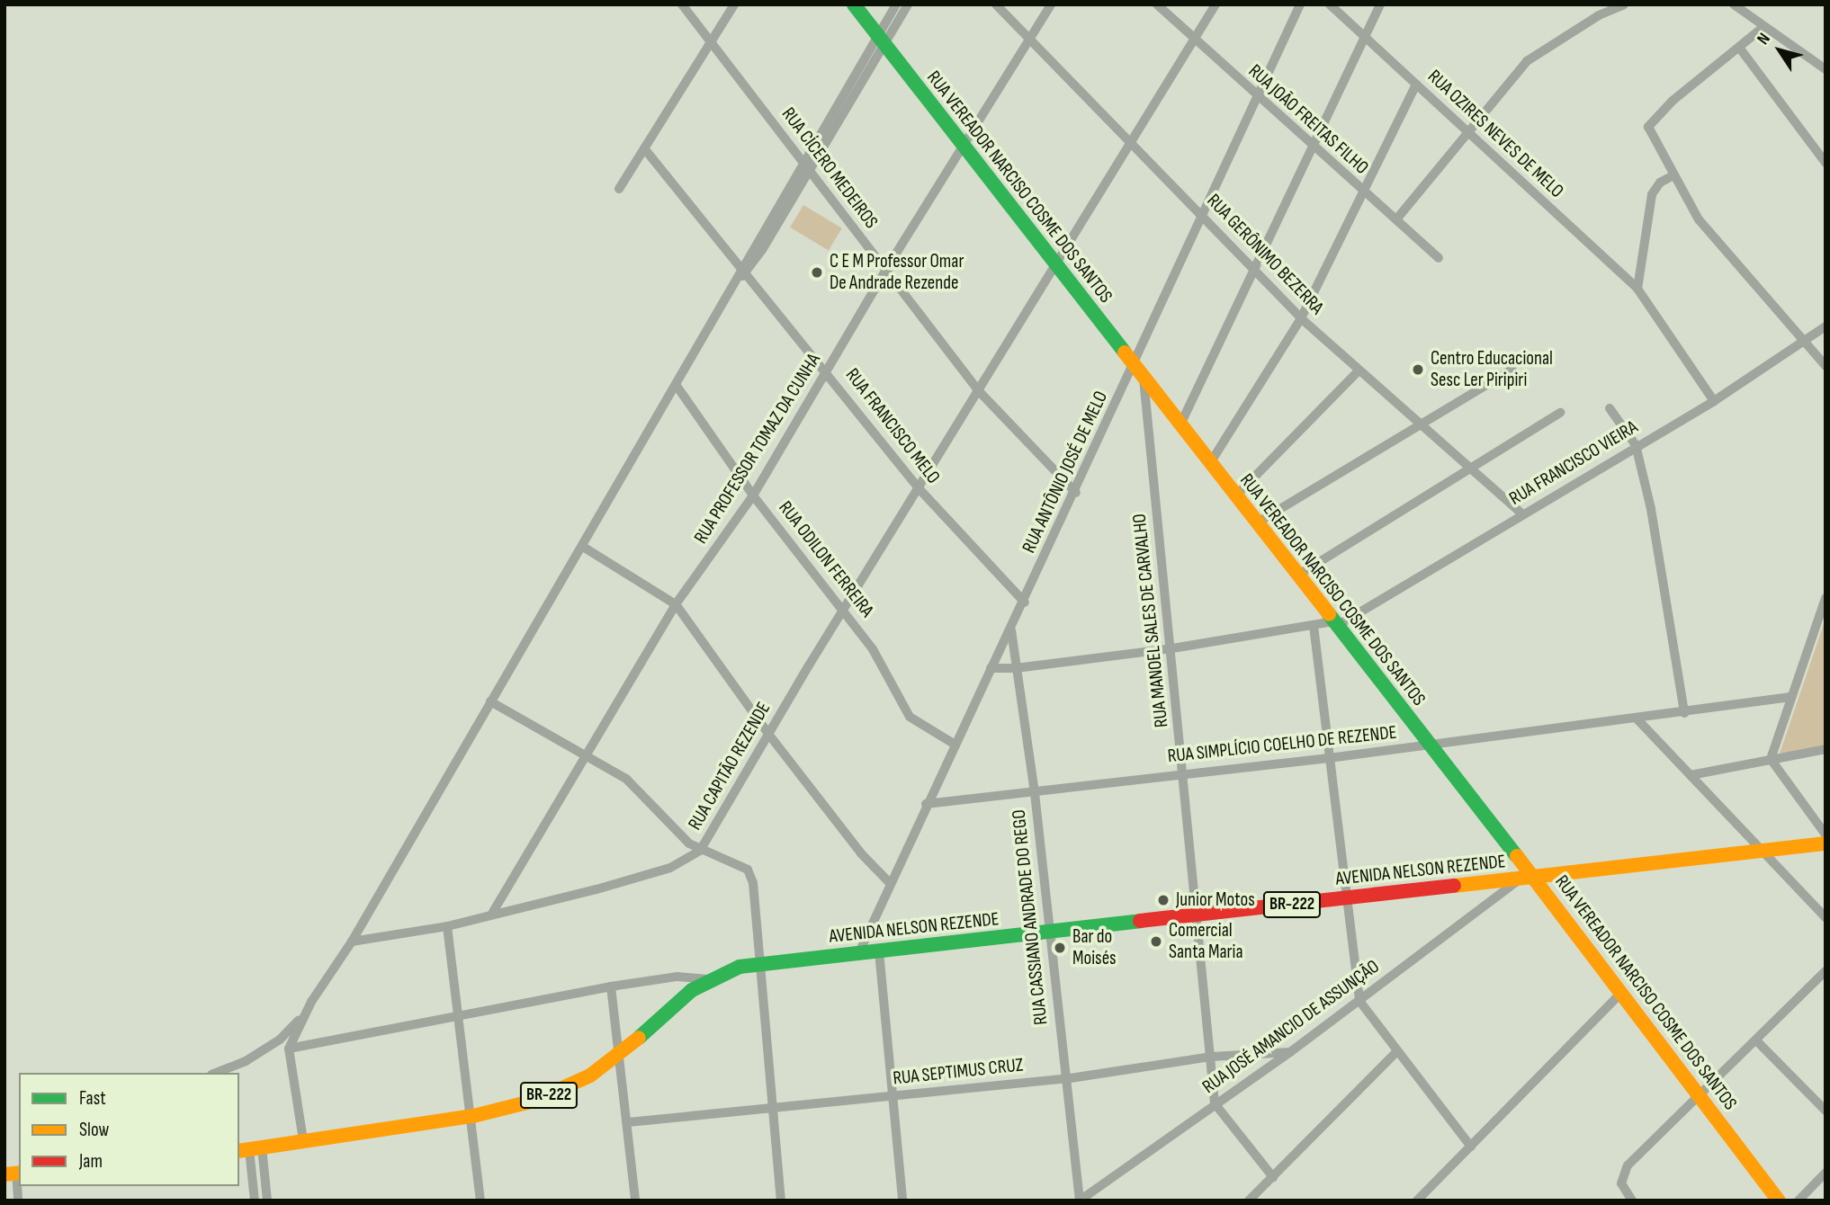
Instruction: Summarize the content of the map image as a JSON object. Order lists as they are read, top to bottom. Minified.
{"streets":{"main road":["RUA VEREADOR NARCISO COSME DOS SANTOS","AVENIDA NELSON REZENDE","BR-222"],"street":["RUA JOÃO FREITAS FILHO","RUA OZIRES NEVES DE MELO","RUA CÍCERO MEDEIROS","RUA GERÔNIMO BEZERRA","RUA FRANCISCO MELO","RUA PROFESSOR TOMAZ DA CUNHA","RUA FRANCISCO VIEIRA","RUA ANTÔNIO JOSÉ DE MELO","RUA ODILON FERREIRA","RUA MANOEL SALES DE CARVALHO","RUA SIMPLÍCIO COELHO DE REZENDE","RUA CAPITÃO REZENDE","RUA CASSIANO ANDRADE DO REGO","RUA JOSÉ AMANCIO DE ASSUNÇÃO","RUA SEPTIMUS CRUZ"]},"crossings":[["RUA JOÃO FREITAS FILHO","RUA ANTÔNIO JOSÉ DE MELO"],["RUA JOÃO FREITAS FILHO","RUA CAPITÃO REZENDE"],["RUA OZIRES NEVES DE MELO","RUA FRANCISCO VIEIRA"],["RUA CÍCERO MEDEIROS","RUA PROFESSOR TOMAZ DA CUNHA"],["RUA CÍCERO MEDEIROS","RUA ANTÔNIO JOSÉ DE MELO"],["RUA CÍCERO MEDEIROS","RUA CAPITÃO REZENDE"],["RUA VEREADOR NARCISO COSME DOS SANTOS","RUA PROFESSOR TOMAZ DA CUNHA"],["RUA VEREADOR NARCISO COSME DOS SANTOS","RUA FRANCISCO VIEIRA"],["RUA VEREADOR NARCISO COSME DOS SANTOS","RUA ANTÔNIO JOSÉ DE MELO"],["RUA VEREADOR NARCISO COSME DOS SANTOS","RUA MANOEL SALES DE CARVALHO"],["RUA VEREADOR NARCISO COSME DOS SANTOS","RUA SIMPLÍCIO COELHO DE REZENDE"],["RUA VEREADOR NARCISO COSME DOS SANTOS","RUA CAPITÃO REZENDE"],["RUA VEREADOR NARCISO COSME DOS SANTOS","AVENIDA NELSON REZENDE"],["RUA VEREADOR NARCISO COSME DOS SANTOS","RUA JOSÉ AMANCIO DE ASSUNÇÃO"],["RUA GERÔNIMO BEZERRA","RUA PROFESSOR TOMAZ DA CUNHA"],["RUA GERÔNIMO BEZERRA","RUA FRANCISCO VIEIRA"],["RUA GERÔNIMO BEZERRA","RUA ANTÔNIO JOSÉ DE MELO"],["RUA GERÔNIMO BEZERRA","RUA CAPITÃO REZENDE"],["RUA FRANCISCO MELO","RUA PROFESSOR TOMAZ DA CUNHA"],["RUA FRANCISCO MELO","RUA ANTÔNIO JOSÉ DE MELO"],["RUA FRANCISCO MELO","RUA CAPITÃO REZENDE"],["RUA PROFESSOR TOMAZ DA CUNHA","RUA ODILON FERREIRA"],["RUA PROFESSOR TOMAZ DA CUNHA","RUA CAPITÃO REZENDE"],["RUA FRANCISCO VIEIRA","RUA ANTÔNIO JOSÉ DE MELO"],["RUA FRANCISCO VIEIRA","RUA MANOEL SALES DE CARVALHO"],["RUA FRANCISCO VIEIRA","RUA CASSIANO ANDRADE DO REGO"],["RUA ANTÔNIO JOSÉ DE MELO","RUA ODILON FERREIRA"],["RUA ANTÔNIO JOSÉ DE MELO","RUA SIMPLÍCIO COELHO DE REZENDE"],["RUA ANTÔNIO JOSÉ DE MELO","AVENIDA NELSON REZENDE"],["RUA ANTÔNIO JOSÉ DE MELO","RUA CASSIANO ANDRADE DO REGO"],["RUA ODILON FERREIRA","RUA CAPITÃO REZENDE"],["RUA MANOEL SALES DE CARVALHO","RUA SIMPLÍCIO COELHO DE REZENDE"],["RUA MANOEL SALES DE CARVALHO","AVENIDA NELSON REZENDE"],["RUA MANOEL SALES DE CARVALHO","RUA JOSÉ AMANCIO DE ASSUNÇÃO"],["RUA MANOEL SALES DE CARVALHO","RUA SEPTIMUS CRUZ"],["RUA SIMPLÍCIO COELHO DE REZENDE","RUA CASSIANO ANDRADE DO REGO"],["AVENIDA NELSON REZENDE","BR-222"],["AVENIDA NELSON REZENDE","RUA CASSIANO ANDRADE DO REGO"],["AVENIDA NELSON REZENDE","RUA JOSÉ AMANCIO DE ASSUNÇÃO"],["RUA CASSIANO ANDRADE DO REGO","RUA JOSÉ AMANCIO DE ASSUNÇÃO"],["RUA CASSIANO ANDRADE DO REGO","RUA SEPTIMUS CRUZ"],["RUA JOSÉ AMANCIO DE ASSUNÇÃO","RUA SEPTIMUS CRUZ"]],"places":["C E M Professor Omar De Andrade Rezende","Centro Educacional Sesc Ler Piripiri","Junior Motos","Comercial Santa Maria","Bar do Moisés"],"legend":["Fast","Slow","Jam"],"north":"top left"}
